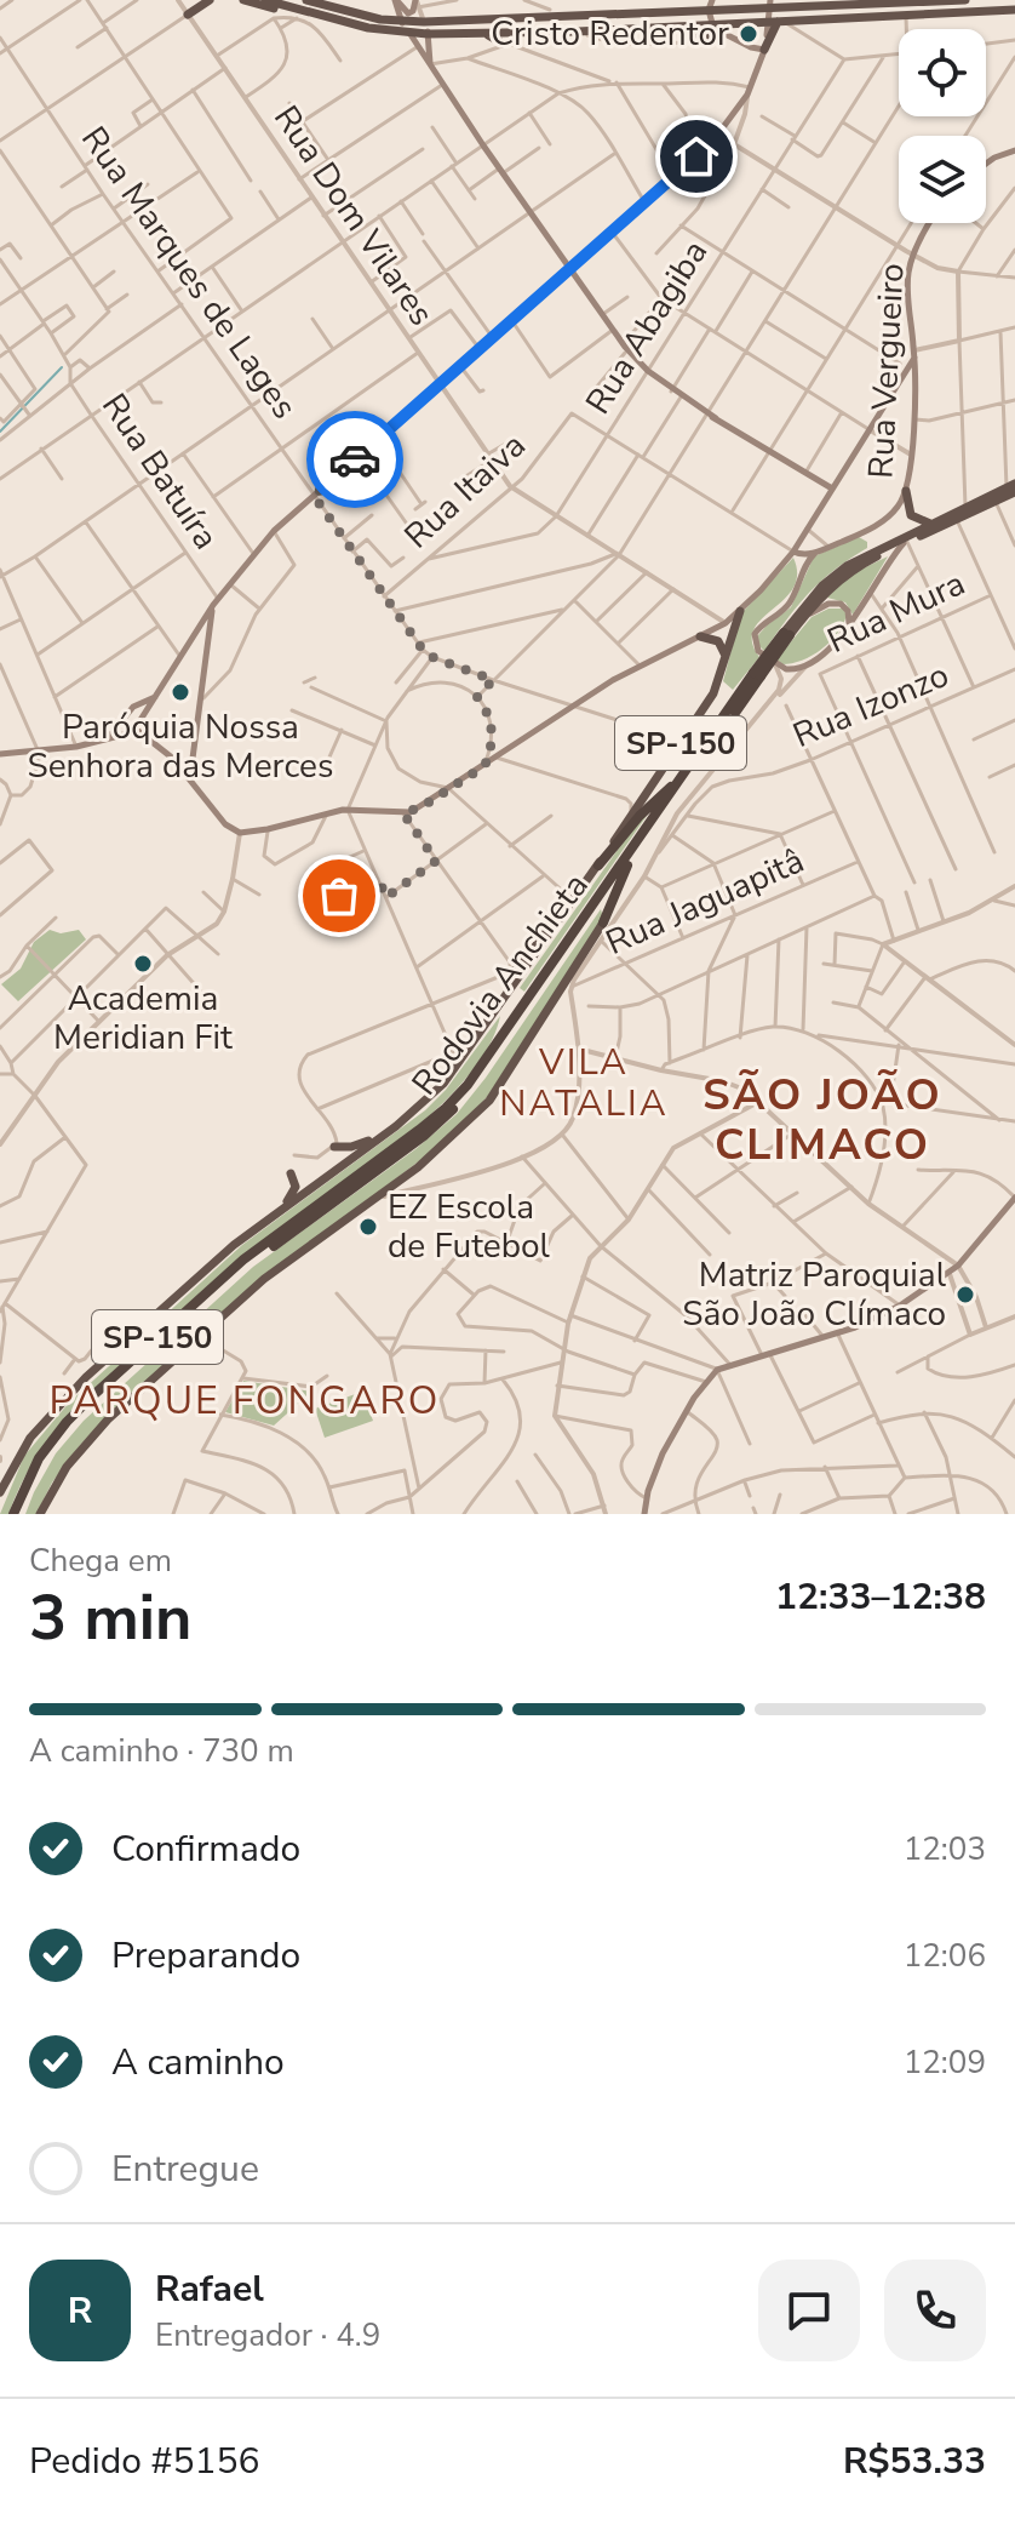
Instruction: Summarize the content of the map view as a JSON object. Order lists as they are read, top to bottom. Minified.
{"streets":{"highway":["SP-150","Rodovia Anchieta"],"main road":["Rua Vergueiro"],"street":["Rua Dom Vilares","Rua Marques de Lages","Rua Abagiba","Rua Batuíra","Rua Itaiva","Rua Mura","Rua Izonzo","Rua Jaguapitâ"]},"crossings":[["Rua Dom Vilares","Rua Abagiba"],["Rua Dom Vilares","Rua Itaiva"],["Rua Marques de Lages","Rua Itaiva"],["Rua Abagiba","Rua Itaiva"],["Rua Mura","Rua Izonzo"]],"districts":["VILA NATALIA","SÃO JOÃO CLIMACO","PARQUE FONGARO"],"places":["Cristo Redentor","Paróquia Nossa Senhora das Merces","Academia Meridian Fit","EZ Escola de Futebol","Matriz Paroquial São João Clímaco"],"page":{"heading":["3 min","Chega em","12:33–12:38"],"panel":["Rafael","Entregador · 4.9","Pedido #5156","R$53.33"],"bar":"A caminho · 730 m","list":[["Confirmado","12:03"],["Preparando","12:06"],["A caminho","12:09"],"Entregue"],"round":"R"}}
